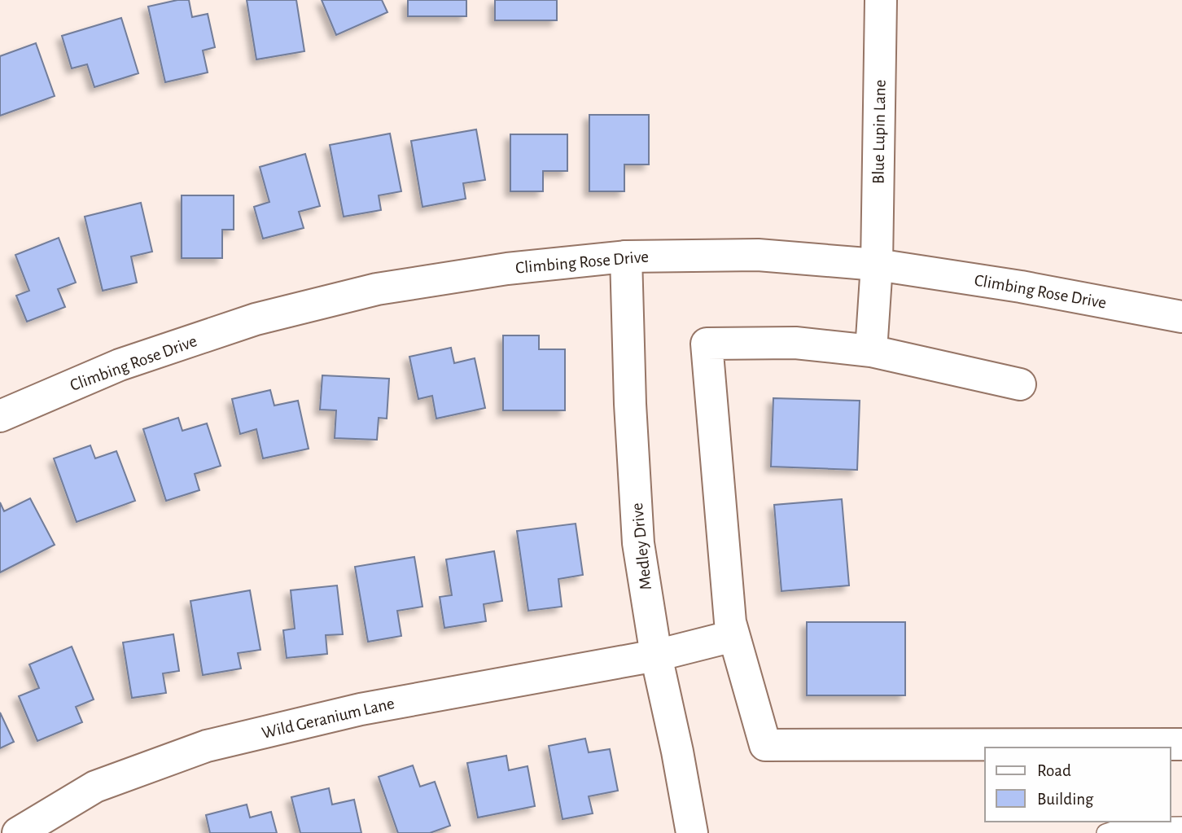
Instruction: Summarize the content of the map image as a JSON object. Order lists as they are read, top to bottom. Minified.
{"streets":{"street":["Blue Lupin Lane","Climbing Rose Drive","Medley Drive","Wild Geranium Lane"]},"crossings":[["Blue Lupin Lane","Climbing Rose Drive"],["Climbing Rose Drive","Medley Drive"],["Medley Drive","Wild Geranium Lane"]],"legend":["Road","Building"]}
